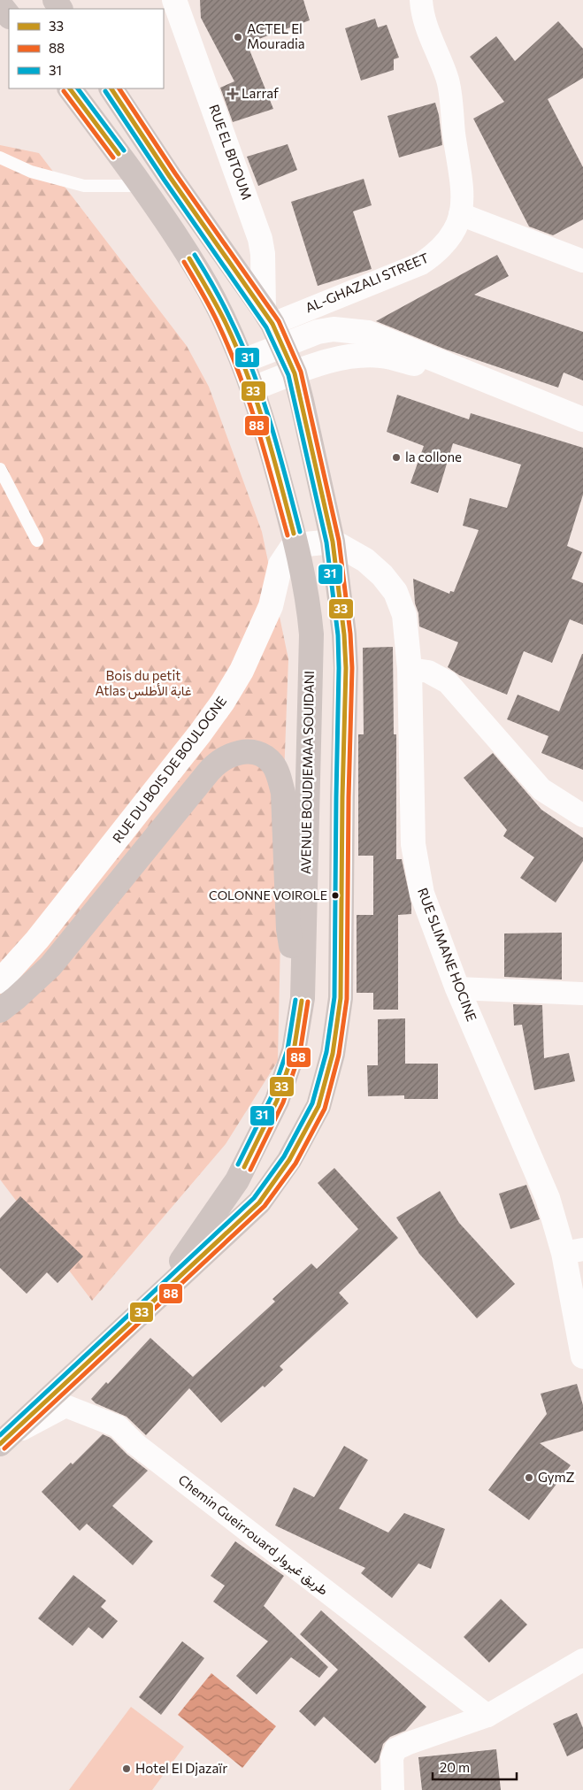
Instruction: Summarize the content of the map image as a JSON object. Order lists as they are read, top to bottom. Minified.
{"streets":{"main road":["AVENUE BOUDJEMAA SOUIDANI"],"street":["RUE EL BITOUM","AL-GHAZALI STREET","RUE DU BOIS DE BOULOGNE","RUE SLIMANE HOCINE","Chemin Gueirrouard طريق غيروار"]},"crossings":[["RUE EL BITOUM","AL-GHAZALI STREET"],["RUE DU BOIS DE BOULOGNE","AVENUE BOUDJEMAA SOUIDANI"]],"parks":["Bois du petit Atlas غابة الأطلس"],"places":{"other":["ACTEL El Mouradia","la collone","COLONNE VOIROLE","GymZ","Hotel El Djazaïr"],"health":["Larraf"]},"lines":["transit line 33","transit line 88","transit line 31"],"legend":["33","88","31"],"scale_bar":"20 m"}
